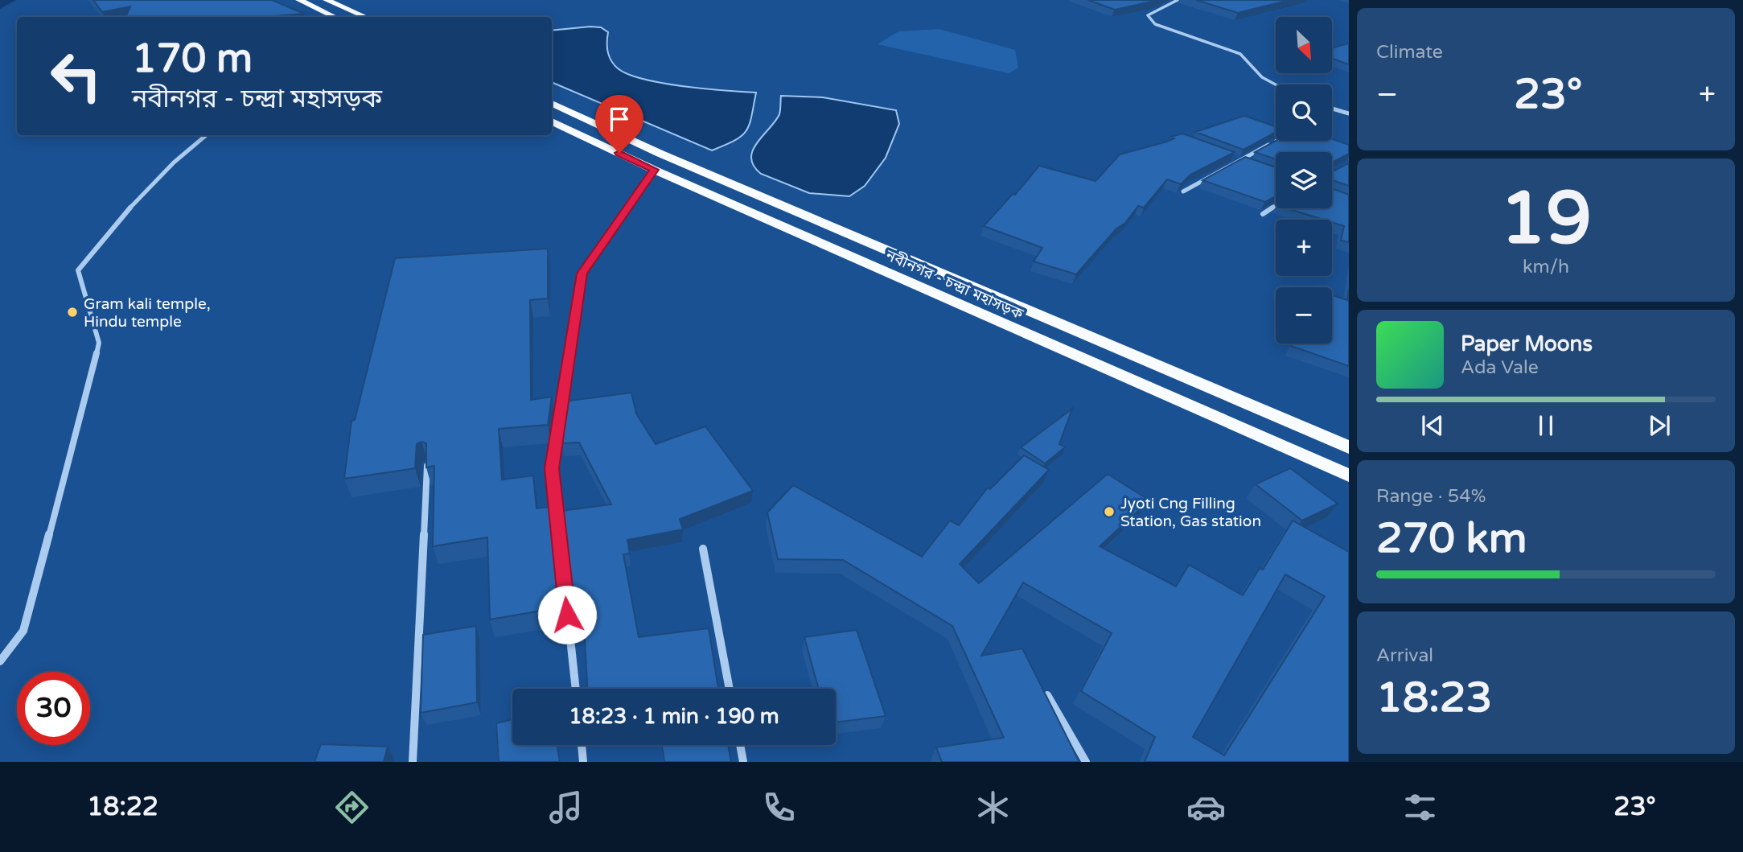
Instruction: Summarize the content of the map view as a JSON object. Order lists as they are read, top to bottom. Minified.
{"streets":{"highway":["নবীনগর - চন্দ্রা মহাসড়ক"]},"places":["Gram kali temple, Hindu temple","Jyoti Cng Filling Station, Gas station"],"north":"bottom right","page":{"tile":["Climate",["19","km/h"],["Range · 54%","270 km"],["Arrival","18:23"]],"map_buttons":["+","−"],"turn":["170 m","নবীনগর - চন্দ্রা মহাসড়ক"],"heat":["−","23°","+"],"song":["Paper Moons","Ada Vale"],"limit":"30","trip":"18:23 · 1 min · 190 m","tabs":["18:22","23°"]}}
